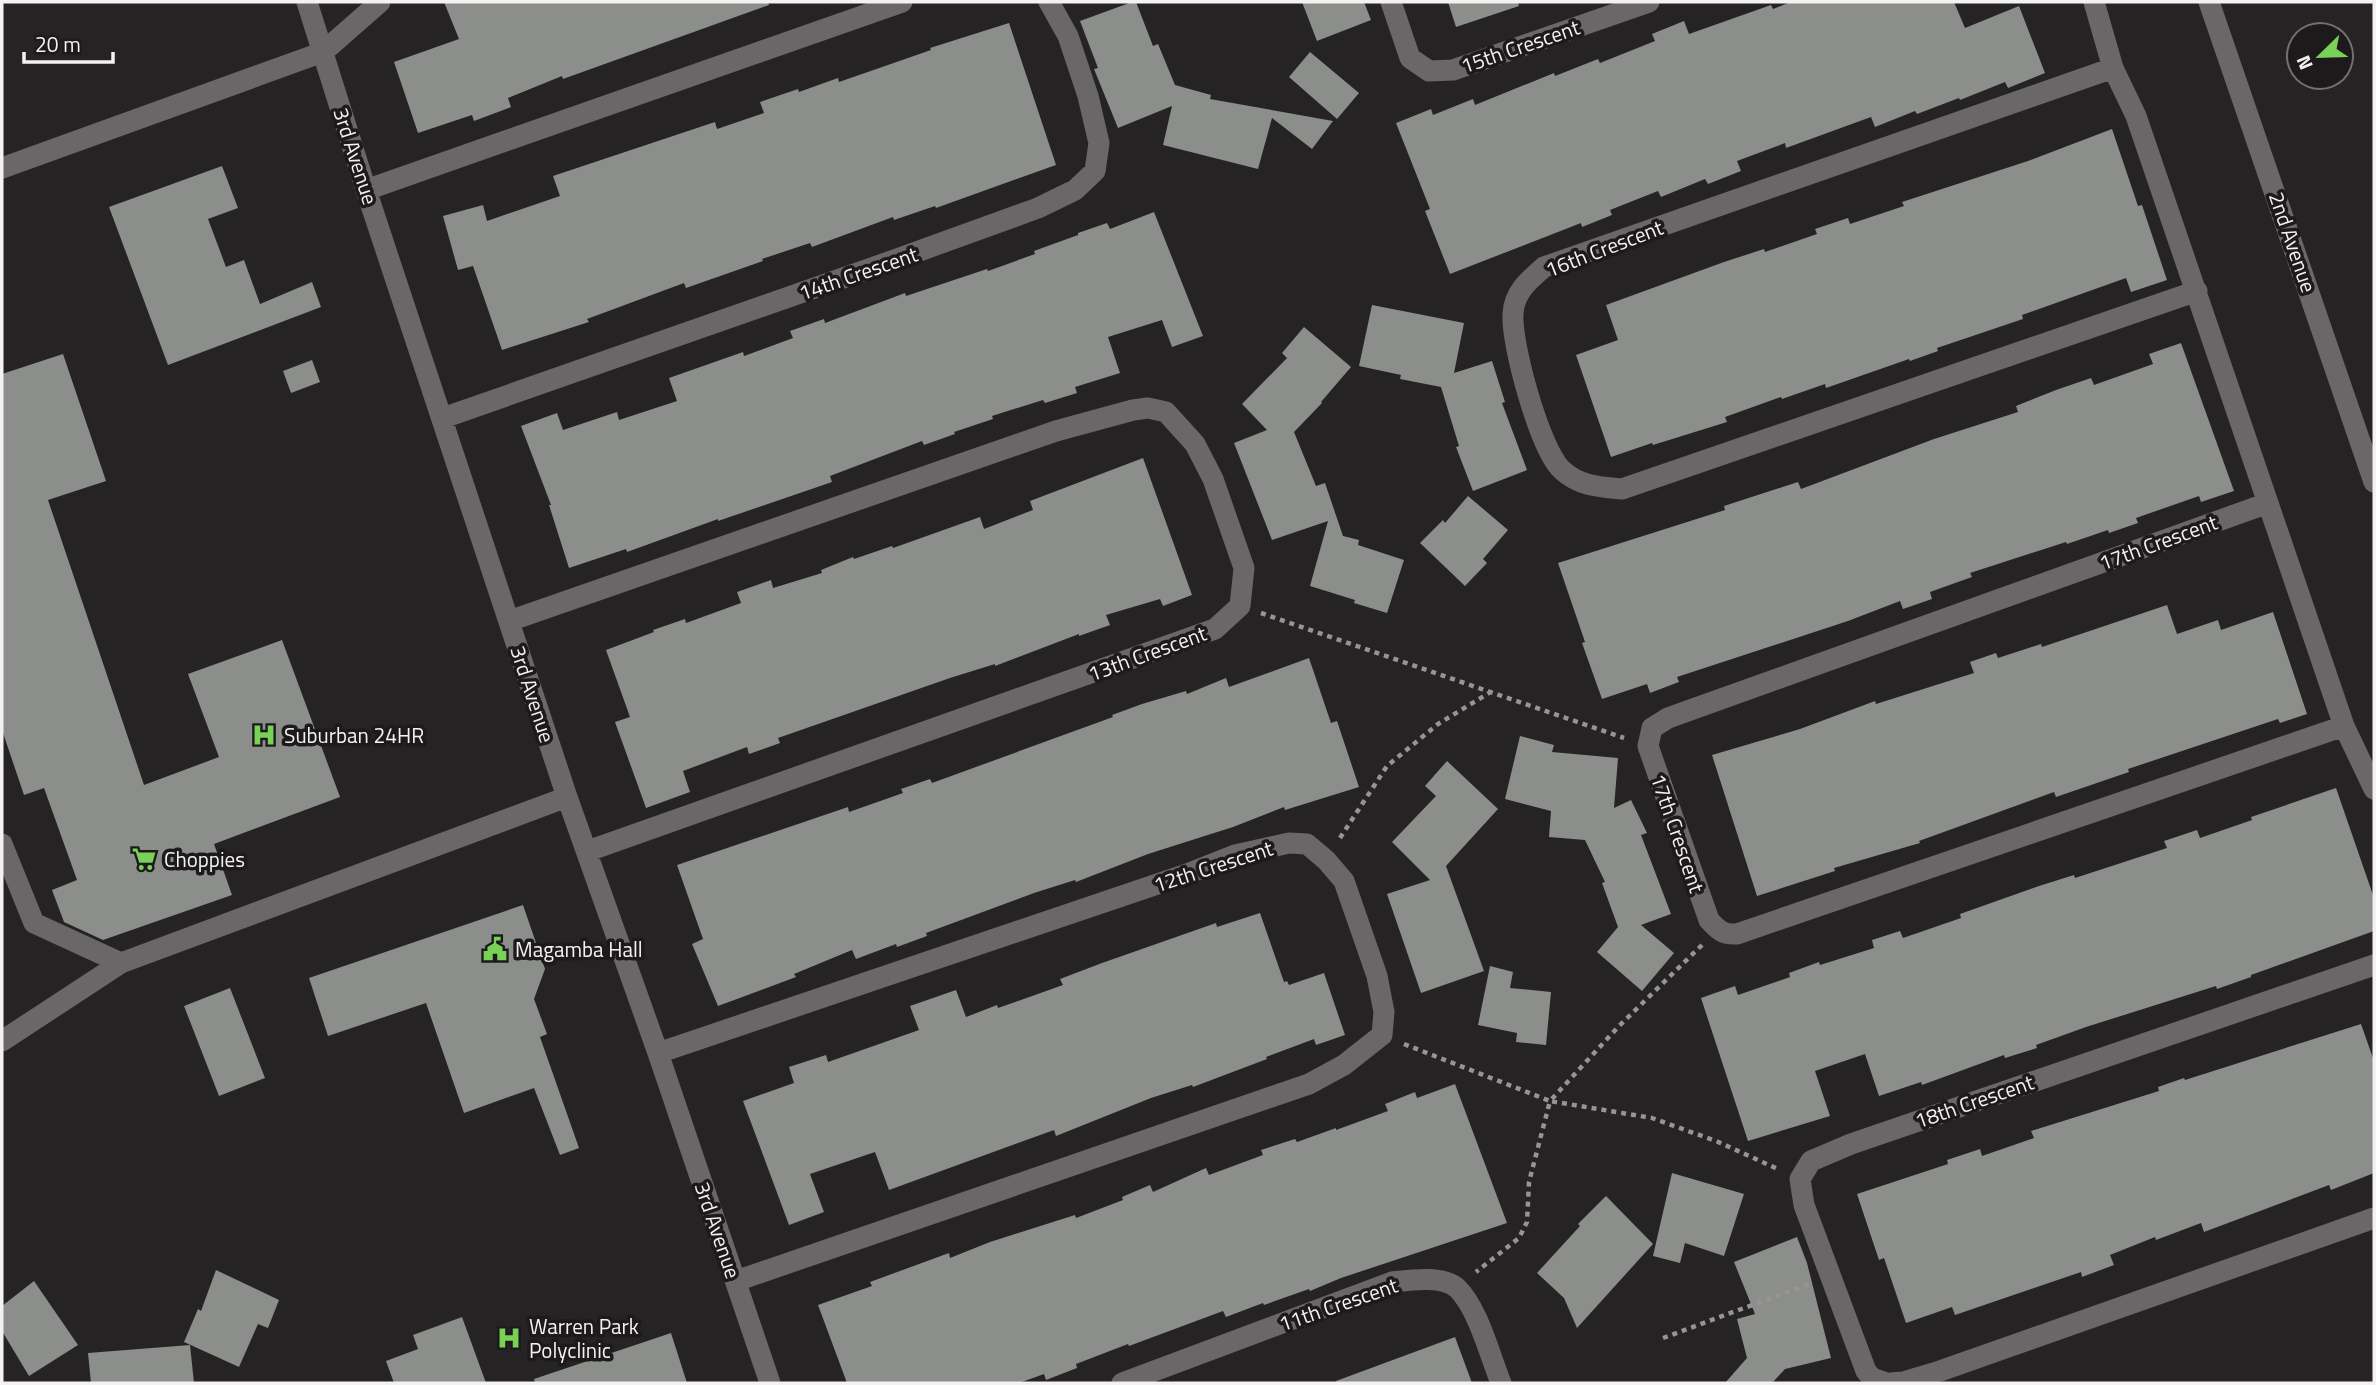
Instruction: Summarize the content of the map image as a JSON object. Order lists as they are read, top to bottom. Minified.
{"streets":{"street":["15th Crescent","3rd Avenue","2nd Avenue","16th Crescent","14th Crescent","17th Crescent","13th Crescent","12th Crescent","18th Crescent","11th Crescent"]},"crossings":[["3rd Avenue","14th Crescent"],["3rd Avenue","13th Crescent"],["3rd Avenue","12th Crescent"]],"places":{"hospital":["Suburban 24HR","Warren Park Polyclinic"],"supermarket":["Choppies"],"public building":["Magamba Hall"]},"scale_bar":"20 m","north":"bottom left"}
